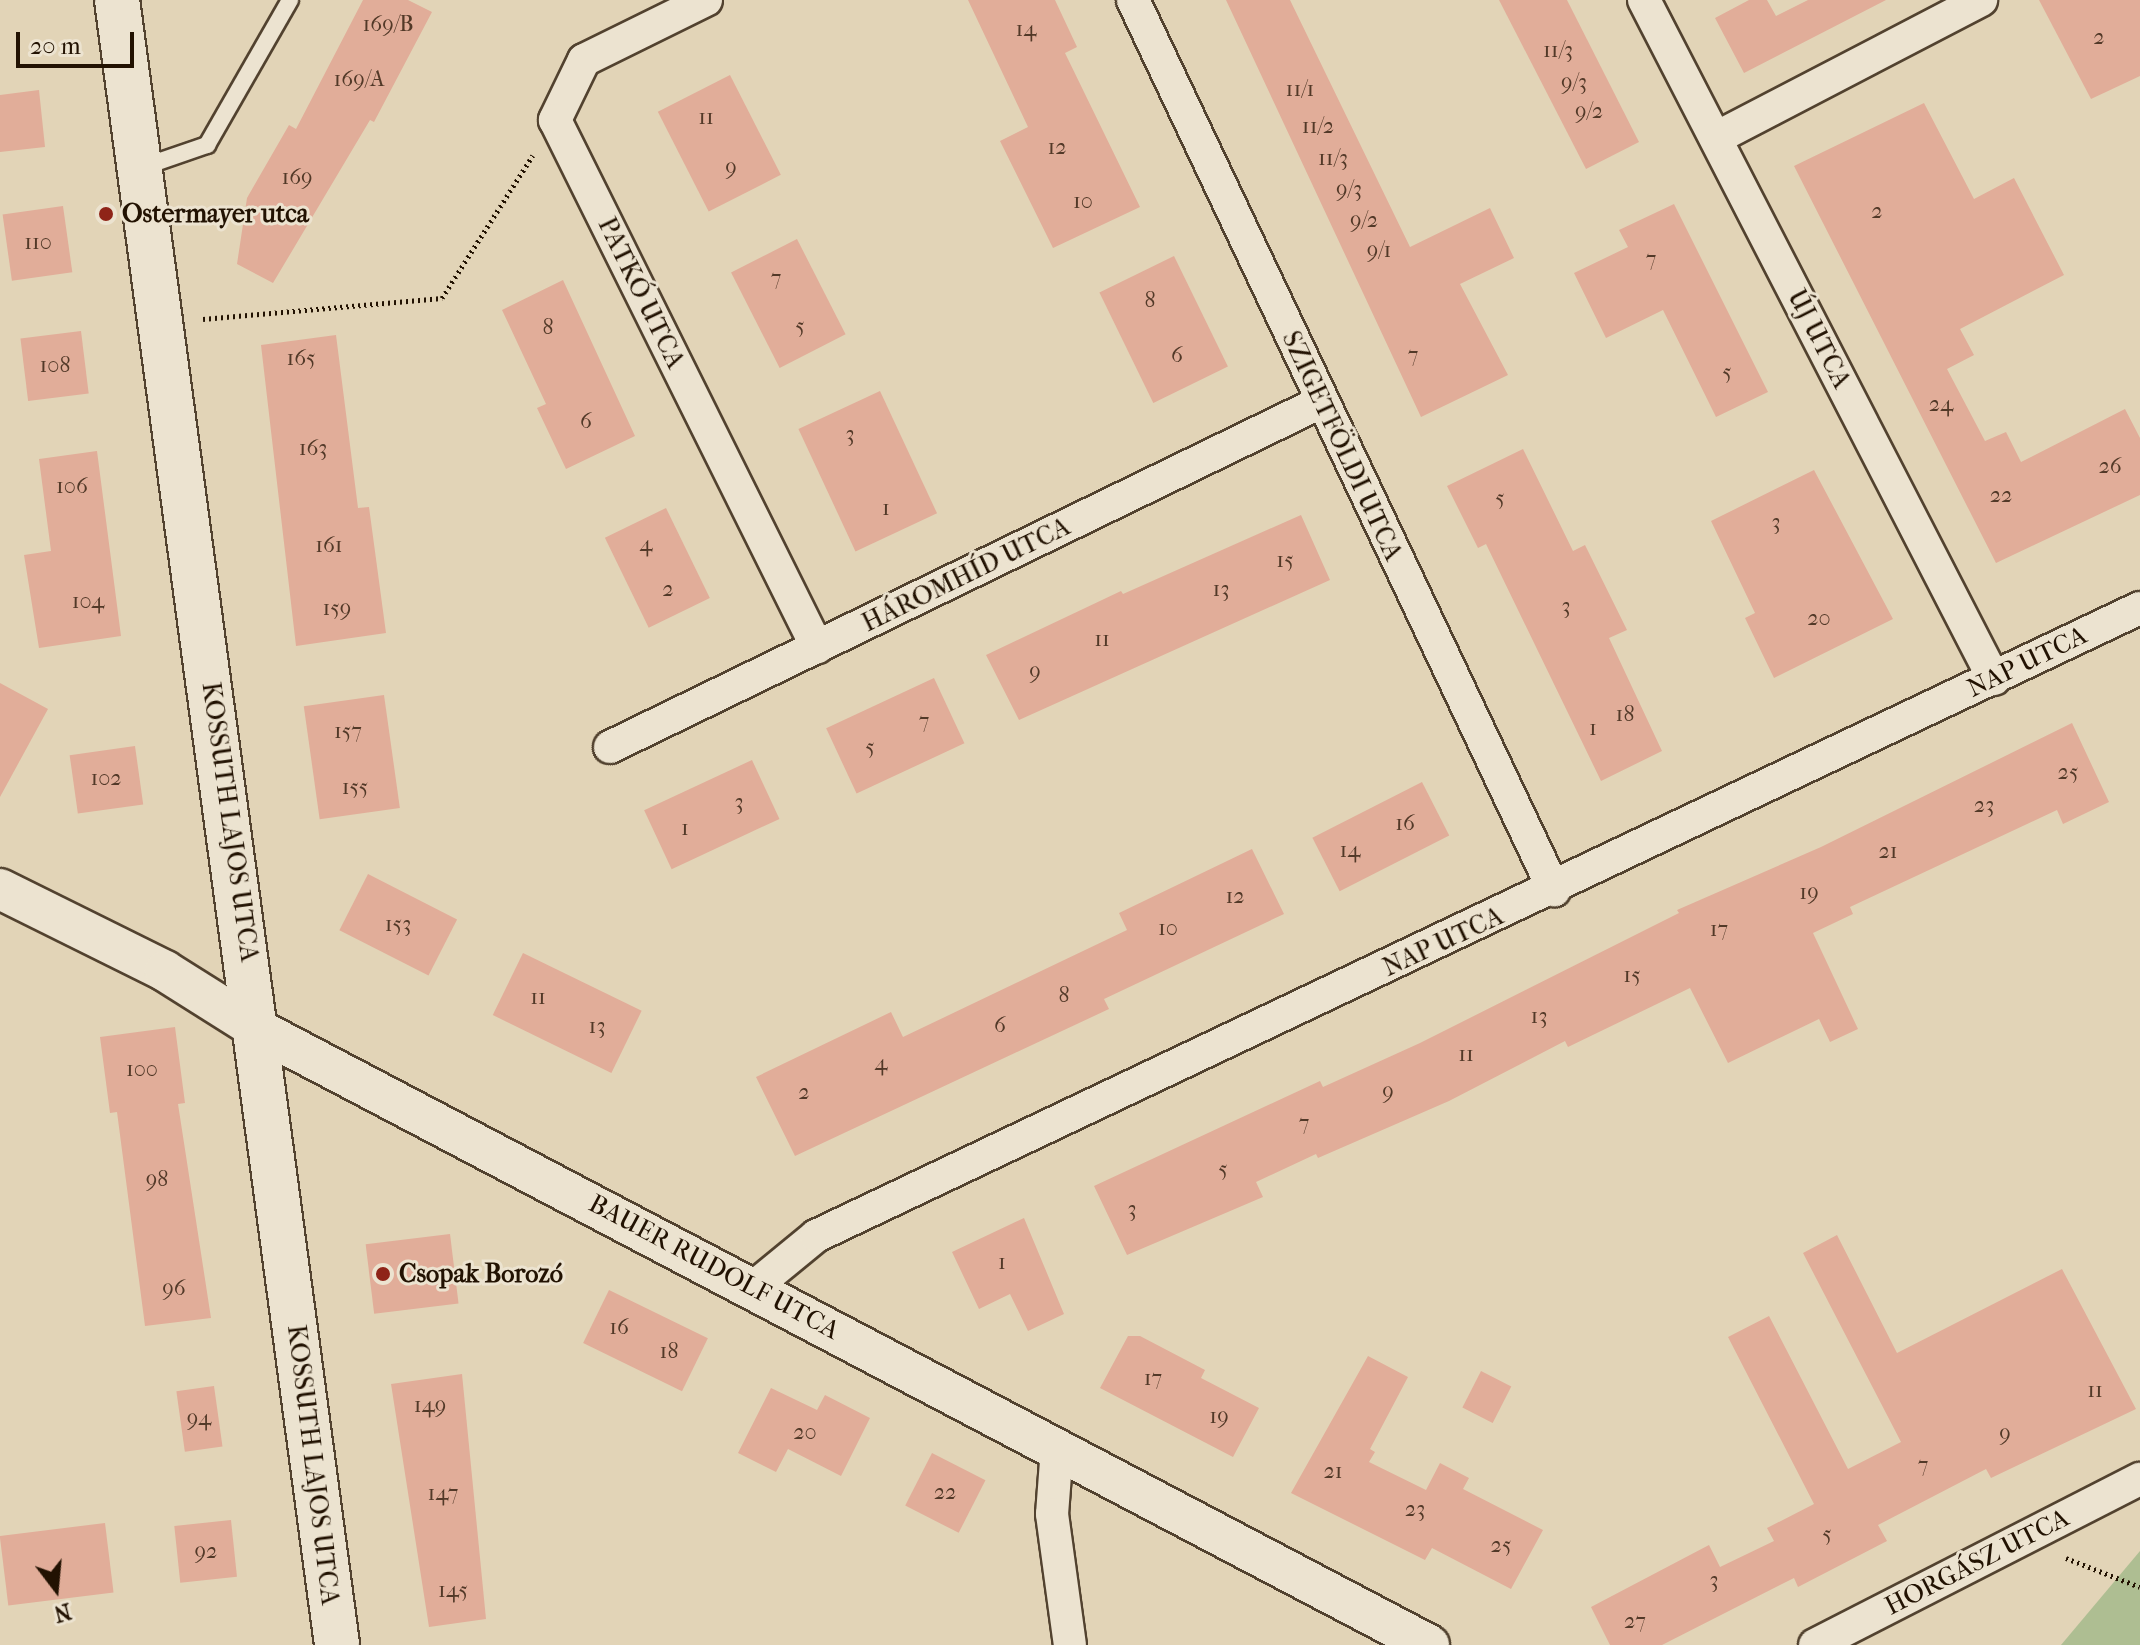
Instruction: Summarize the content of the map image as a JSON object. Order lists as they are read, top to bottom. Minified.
{"streets":{"main road":["KOSSUTH LAJOS UTCA"],"street":["PATKÓ UTCA","ÚJ UTCA","SZIGETFÖLDI UTCA","HÁROMHÍD UTCA","NAP UTCA","BAUER RUDOLF UTCA","HORGÁSZ UTCA"]},"crossings":[["PATKÓ UTCA","HÁROMHÍD UTCA"],["ÚJ UTCA","NAP UTCA"],["SZIGETFÖLDI UTCA","HÁROMHÍD UTCA"],["SZIGETFÖLDI UTCA","NAP UTCA"],["NAP UTCA","BAUER RUDOLF UTCA"],["KOSSUTH LAJOS UTCA","BAUER RUDOLF UTCA"]],"places":["Ostermayer utca","Csopak Borozó"],"house_numbers":["169/B","14","2","11/3","169/A","9/3","11/1","9/2","11","11/2","12","11/3","9","169","9/3","10","2","9/2","110","9/1","7","7","8","5","8","6","7","165","108","5","24","6","3","163","26","106","22","5","1","3","4","161","15","2","13","104","3","159","20","11","9","18","7","1","157","5","25","102","155","3","23","16","1","14","21","19","12","153","10","17","15","8","11","13","6","13","11","4","100","9","2","7","5","98","3","1","96","16","18","17","11","149","19","94","20","9","7","21","22","147","23","5","25","92","3","145","27"],"scale_bar":"20 m","north":"bottom"}
